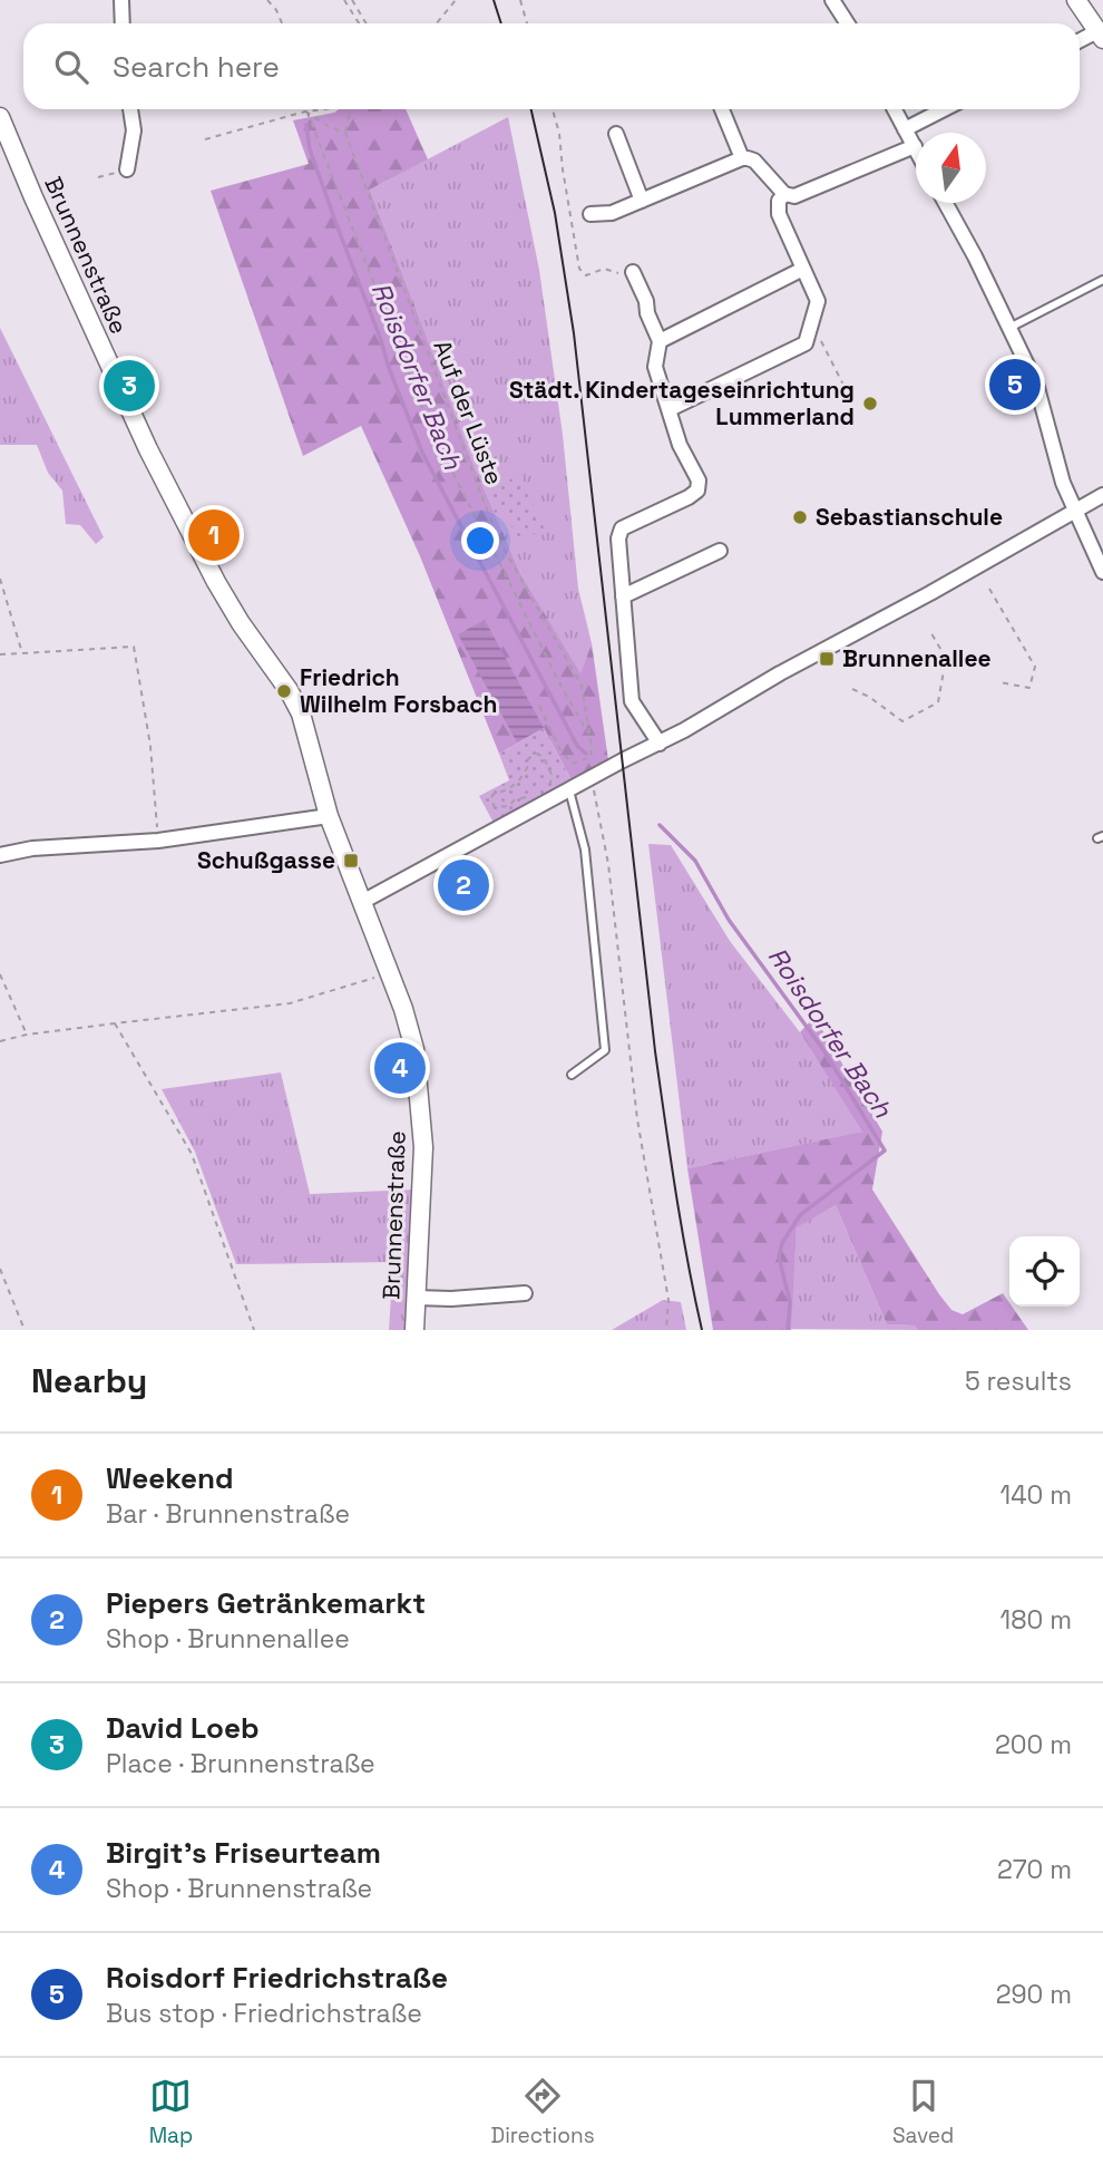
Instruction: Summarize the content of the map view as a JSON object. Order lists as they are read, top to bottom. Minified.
{"streets":{"street":["Brunnenstraße"],"path":["Auf der Lüste"]},"water":["Roisdorfer Bach"],"places":{"other":["Städt. Kindertageseinrichtung Lummerland","Sebastianschule","Friedrich Wilhelm Forsbach"],"transit":["Brunnenallee","Schußgasse"]},"north":"top","page":{"search":"Search here","pins":["5","3","1","2","4"],"heading":["Nearby","5 results"],"list":[{"mark":"1","name":"Weekend","note":"Bar · Brunnenstraße","value":"140 m"},{"mark":"2","name":"Piepers Getränkemarkt","note":"Shop · Brunnenallee","value":"180 m"},{"mark":"3","name":"David Loeb","note":"Place · Brunnenstraße","value":"200 m"},{"mark":"4","name":"Birgit's Friseurteam","note":"Shop · Brunnenstraße","value":"270 m"},{"mark":"5","name":"Roisdorf Friedrichstraße","note":"Bus stop · Friedrichstraße","value":"290 m"}],"nav":["Map","Directions","Saved"]}}
